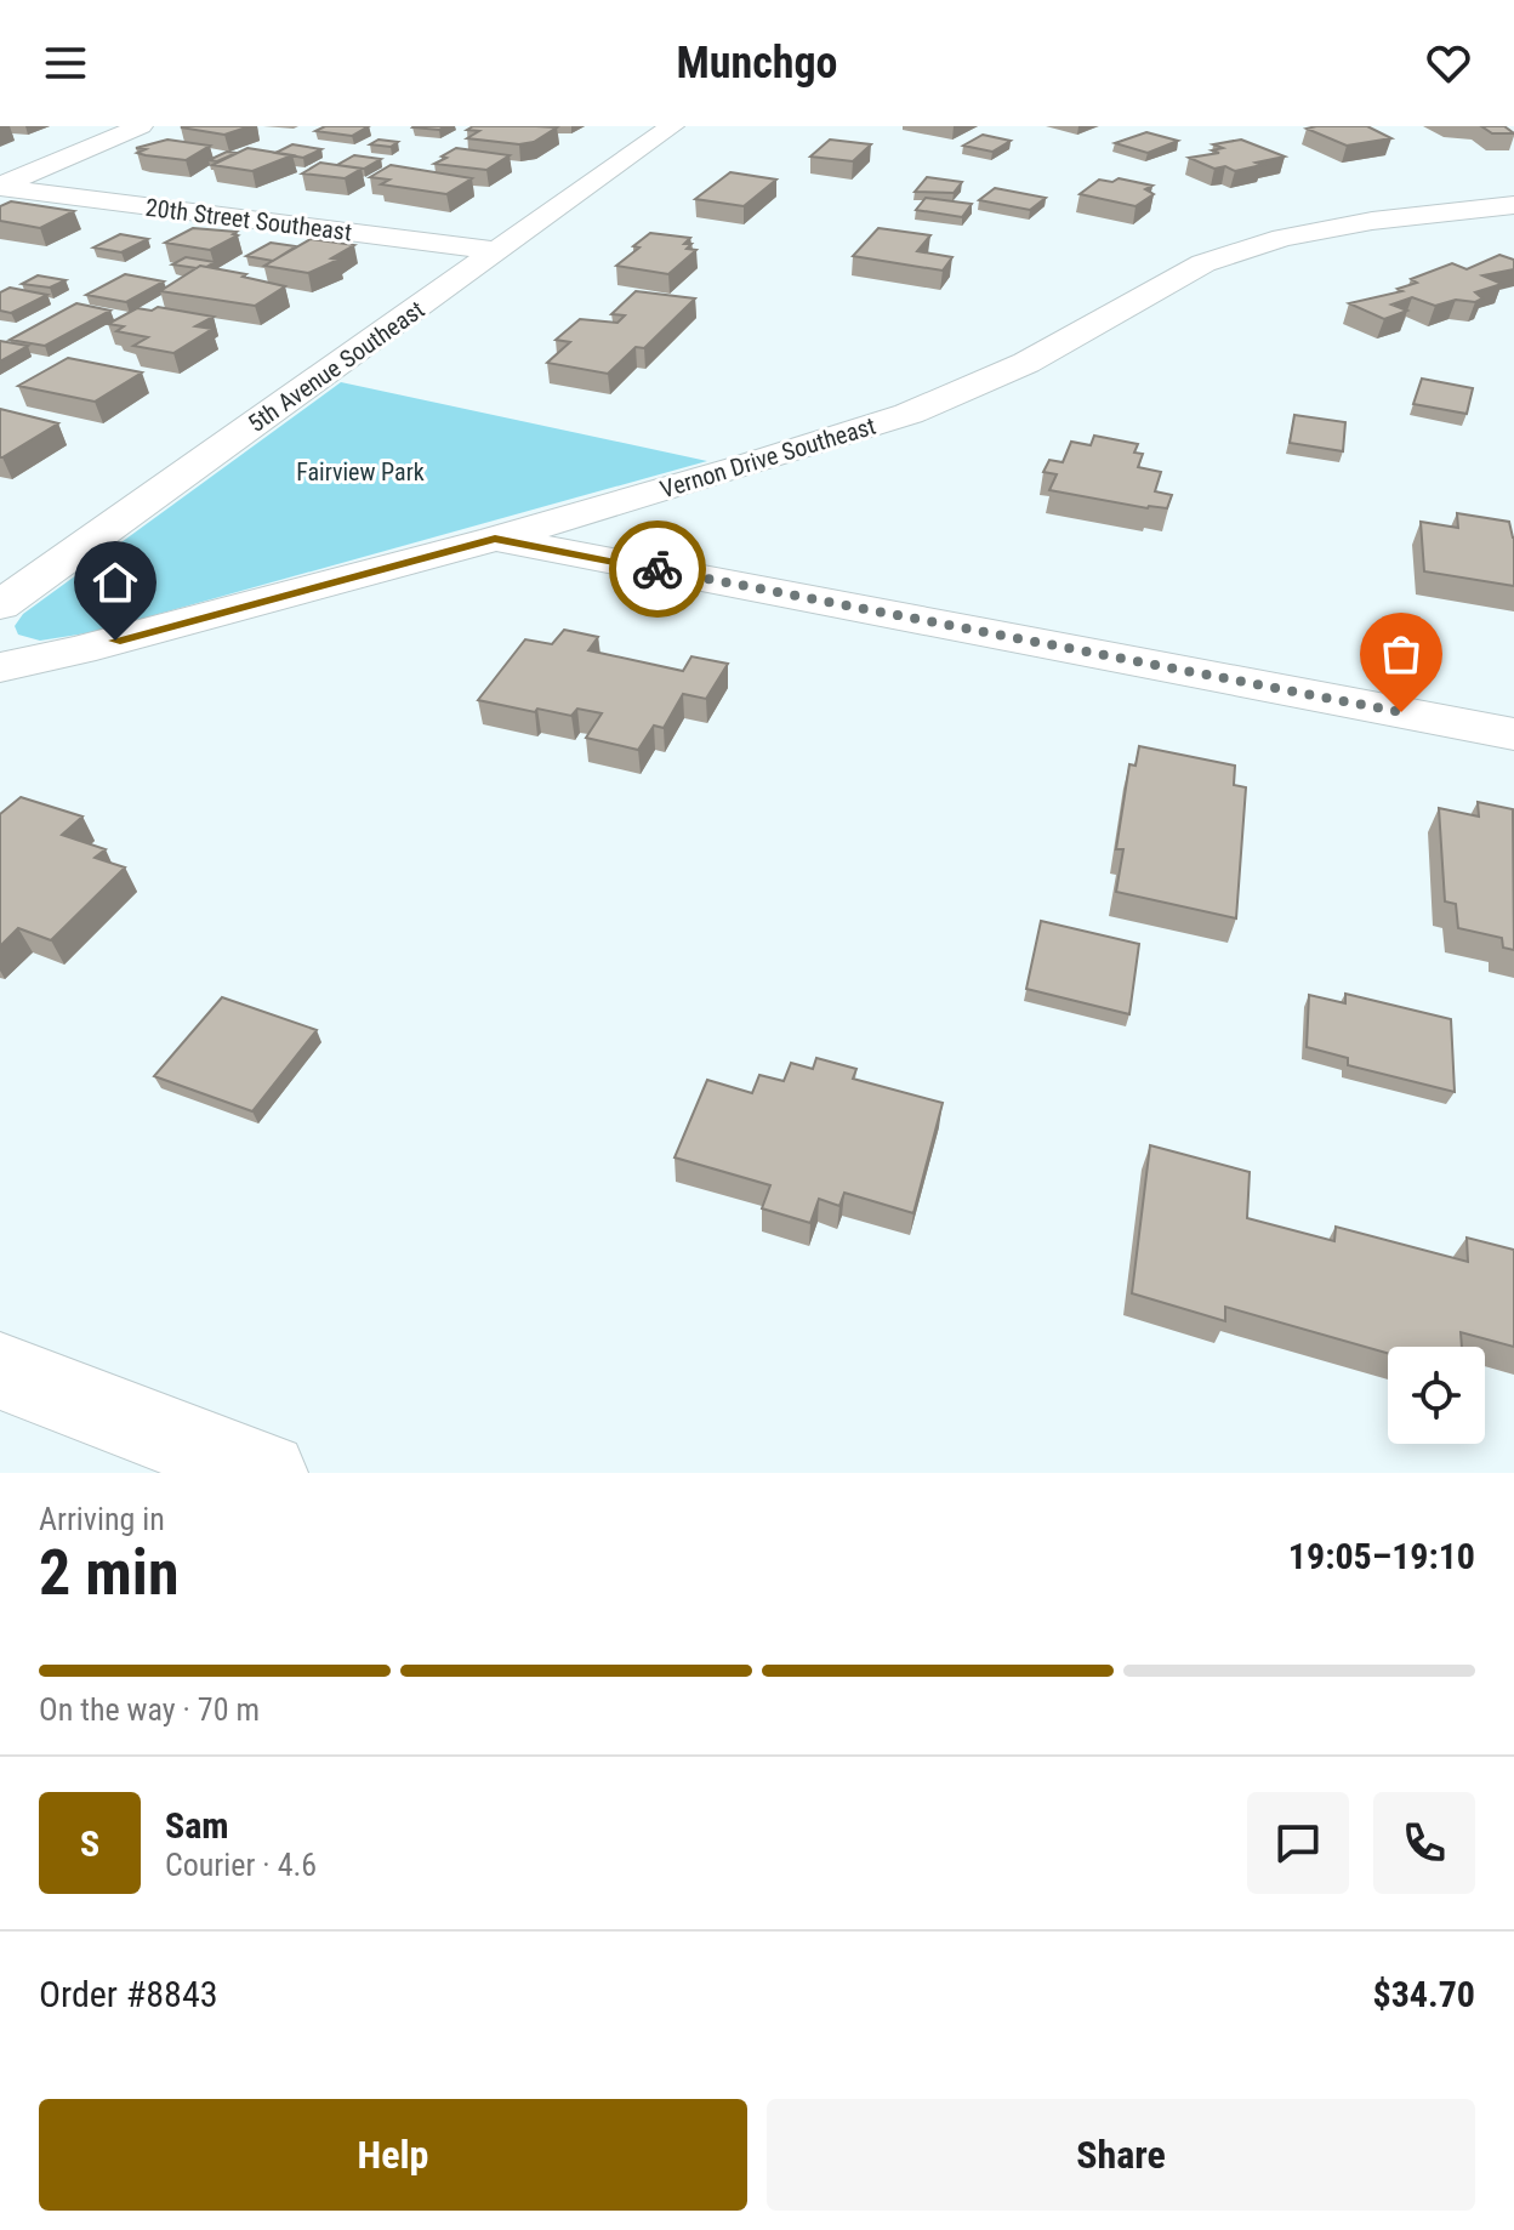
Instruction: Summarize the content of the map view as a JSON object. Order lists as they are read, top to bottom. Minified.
{"streets":{"street":["20th Street Southeast","5th Avenue Southeast","Vernon Drive Southeast"]},"crossings":[["20th Street Southeast","5th Avenue Southeast"]],"parks":["Fairview Park"],"page":{"header":"Munchgo","heading":["2 min","Arriving in","19:05–19:10"],"panel":["Sam","Courier · 4.6","Order #8843","$34.70"],"bar":"On the way · 70 m","round":"S","buttons":["Help","Share"]}}
